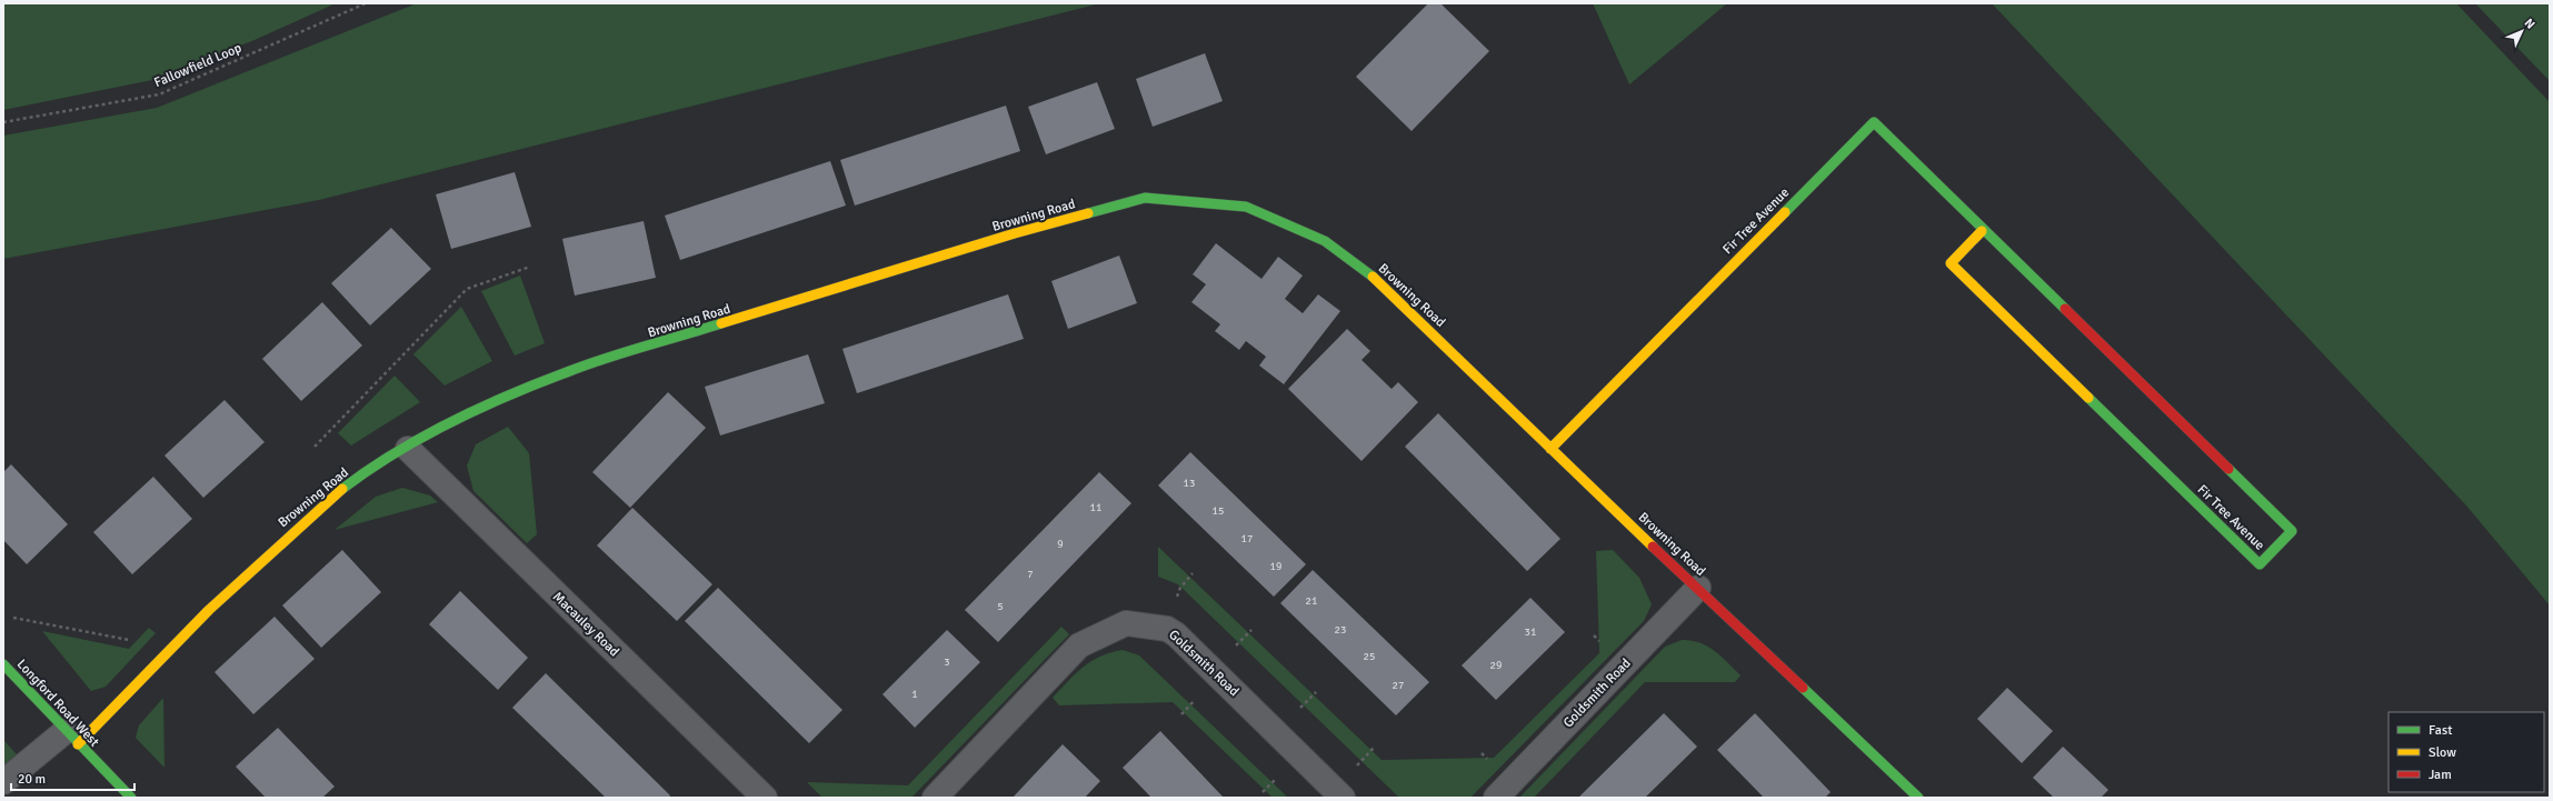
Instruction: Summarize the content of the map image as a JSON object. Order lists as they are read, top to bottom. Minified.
{"streets":{"street":["Browning Road","Fir Tree Avenue","Macauley Road","Goldsmith Road","Longford Road West"],"path":["Fallowfield Loop"]},"crossings":[["Browning Road","Fir Tree Avenue"],["Browning Road","Macauley Road"],["Browning Road","Goldsmith Road"],["Browning Road","Longford Road West"]],"house_numbers":["13","11","15","17","9","19","7","21","5","23","31","25","3","29","27","1"],"legend":["Fast","Slow","Jam"],"scale_bar":"20 m","north":"top right"}
